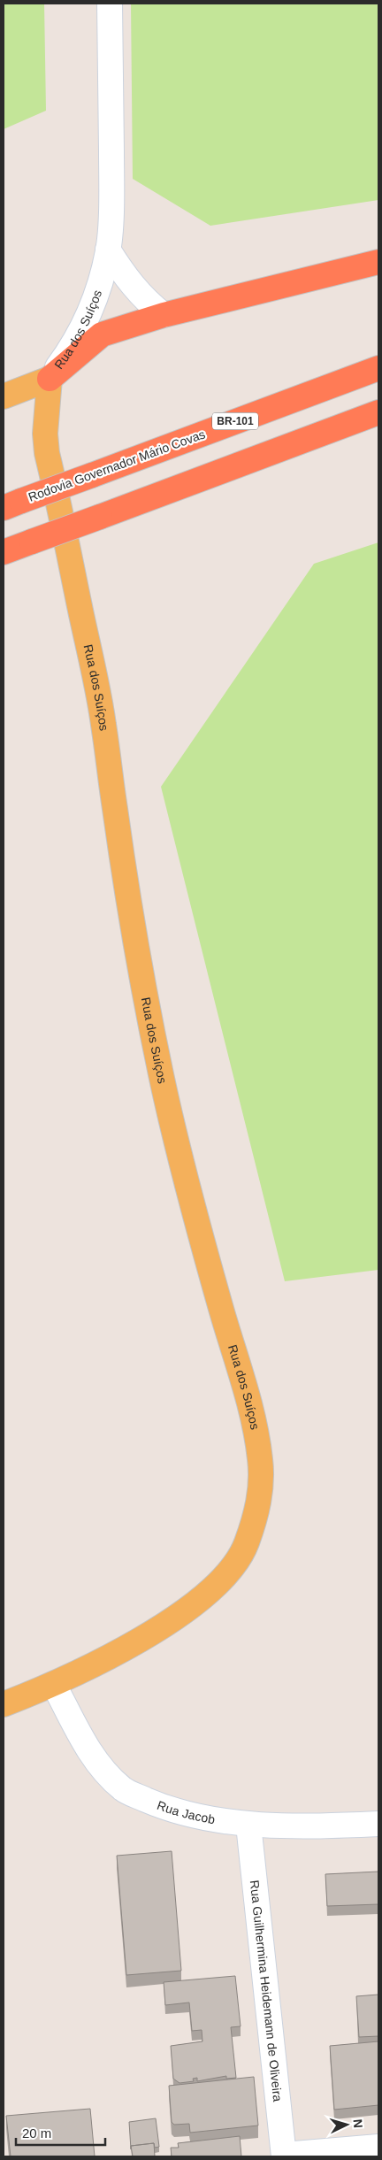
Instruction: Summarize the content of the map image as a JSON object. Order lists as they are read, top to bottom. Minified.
{"streets":{"highway":["BR-101","Rodovia Governador Mário Covas"],"main road":["Rua dos Suíços"],"street":["Rua Jacob","Rua Guilhermina Heidemann de Oliveira"]},"crossings":[["Rua dos Suíços","Rua Jacob"],["Rua Jacob","Rua Guilhermina Heidemann de Oliveira"]],"scale_bar":"20 m","north":"right"}
